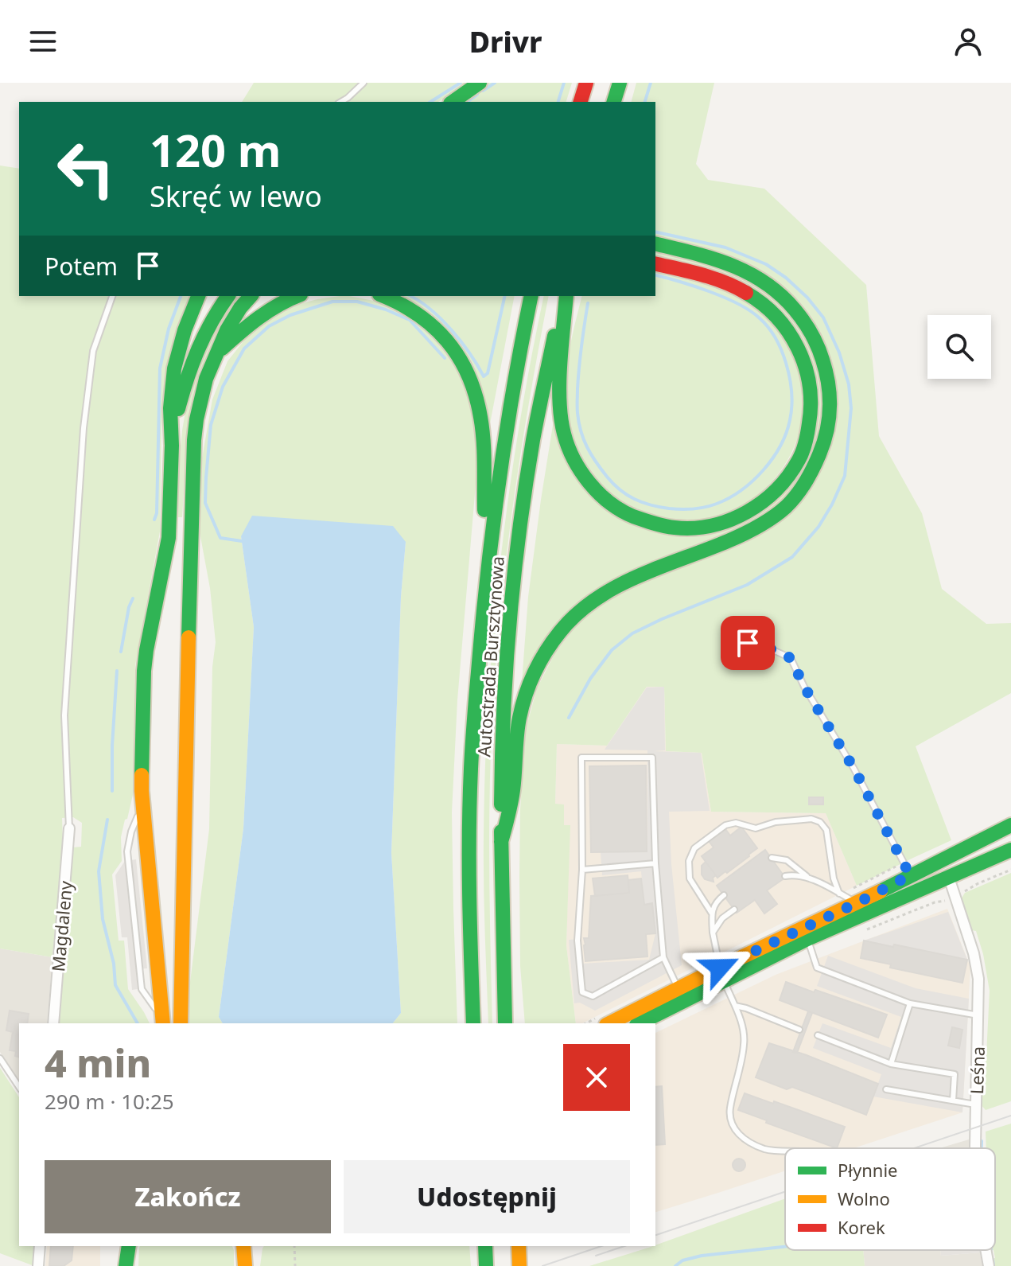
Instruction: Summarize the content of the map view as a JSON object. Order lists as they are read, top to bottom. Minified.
{"streets":{"main road":["Autostrada Bursztynowa"],"street":["Magdaleny","Leśna"]},"legend":["Płynnie","Wolno","Korek"],"page":{"header":"Drivr","turn":["120 m","Skręć w lewo"],"then":"Potem","heading":["4 min","290 m · 10:25"],"buttons":["Zakończ","Udostępnij"]}}
